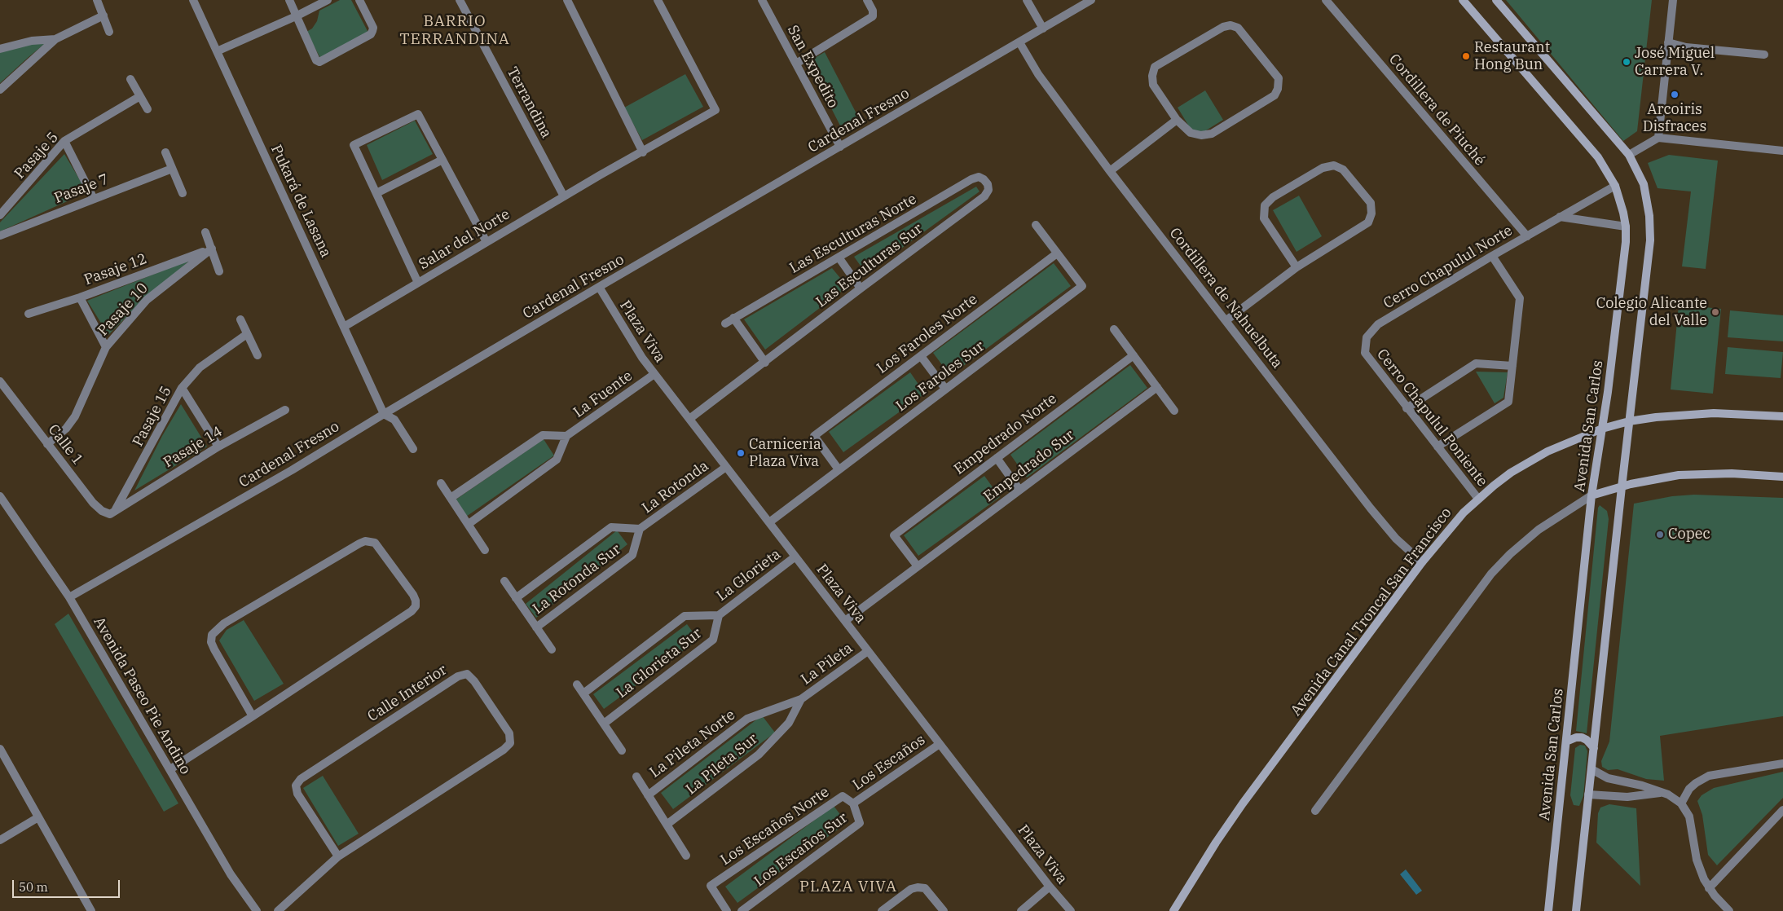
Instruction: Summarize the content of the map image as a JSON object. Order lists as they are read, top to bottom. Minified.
{"streets":{"main road":["Avenida San Carlos","Avenida Canal Troncal San Francisco"],"street":["San Expedito","Terrandina","Cordillera de Piuché","Cardenal Fresno","Pasaje 5","Pasaje 7","Pukará de Lasana","Las Esculturas Norte","Salar del Norte","Las Esculturas Sur","Cerro Chapulul Norte","Pasaje 12","Cordillera de Nahuelbuta","Pasaje 10","Plaza Viva","Los Faroles Norte","Los Faroles Sur","La Fuente","Pasaje 15","Cerro Chapulul Poniente","Empedrado Norte","Calle 1","Pasaje 14","Empedrado Sur","La Rotonda","La Glorieta","La Rotonda Sur","La Glorieta Sur","La Pileta","Calle Interior","Avenida Paseo Pie Andino","La Pileta Norte","Los Escaños","La Pileta Sur","Los Escaños Norte","Los Escaños Sur"]},"crossings":[["San Expedito","Cardenal Fresno"],["Terrandina","Salar del Norte"],["Cordillera de Piuché","Cerro Chapulul Norte"],["Cardenal Fresno","Pukará de Lasana"],["Cardenal Fresno","Cordillera de Nahuelbuta"],["Cardenal Fresno","Plaza Viva"],["Cardenal Fresno","Avenida Paseo Pie Andino"],["Pukará de Lasana","Salar del Norte"],["Las Esculturas Norte","Las Esculturas Sur"],["Las Esculturas Sur","Plaza Viva"],["Cerro Chapulul Norte","Cerro Chapulul Poniente"],["Cerro Chapulul Norte","Avenida San Carlos"],["Pasaje 12","Pasaje 10"],["Cordillera de Nahuelbuta","Avenida Canal Troncal San Francisco"],["Pasaje 10","Calle 1"],["Plaza Viva","Los Faroles Sur"],["Plaza Viva","La Fuente"],["Plaza Viva","Empedrado Sur"],["Plaza Viva","La Rotonda"],["Plaza Viva","La Glorieta"],["Plaza Viva","La Pileta"],["Plaza Viva","Los Escaños"],["Los Faroles Norte","Los Faroles Sur"],["Pasaje 15","Calle 1"],["Pasaje 15","Pasaje 14"],["Cerro Chapulul Poniente","Avenida Canal Troncal San Francisco"],["Avenida San Carlos","Avenida Canal Troncal San Francisco"],["Empedrado Norte","Empedrado Sur"],["Calle 1","Pasaje 14"],["La Rotonda","La Rotonda Sur"],["La Glorieta","La Glorieta Sur"],["La Pileta","La Pileta Norte"],["La Pileta","La Pileta Sur"],["La Pileta Norte","La Pileta Sur"],["Los Escaños","Los Escaños Norte"],["Los Escaños","Los Escaños Sur"],["Los Escaños Norte","Los Escaños Sur"]],"districts":["BARRIO TERRANDINA","PLAZA VIVA"],"places":["Restaurant Hong Bun","José Miguel Carrera V.","Arcoiris Disfraces","Colegio Alicante del Valle","Carniceria Plaza Viva","Copec"],"scale_bar":"50 m"}
